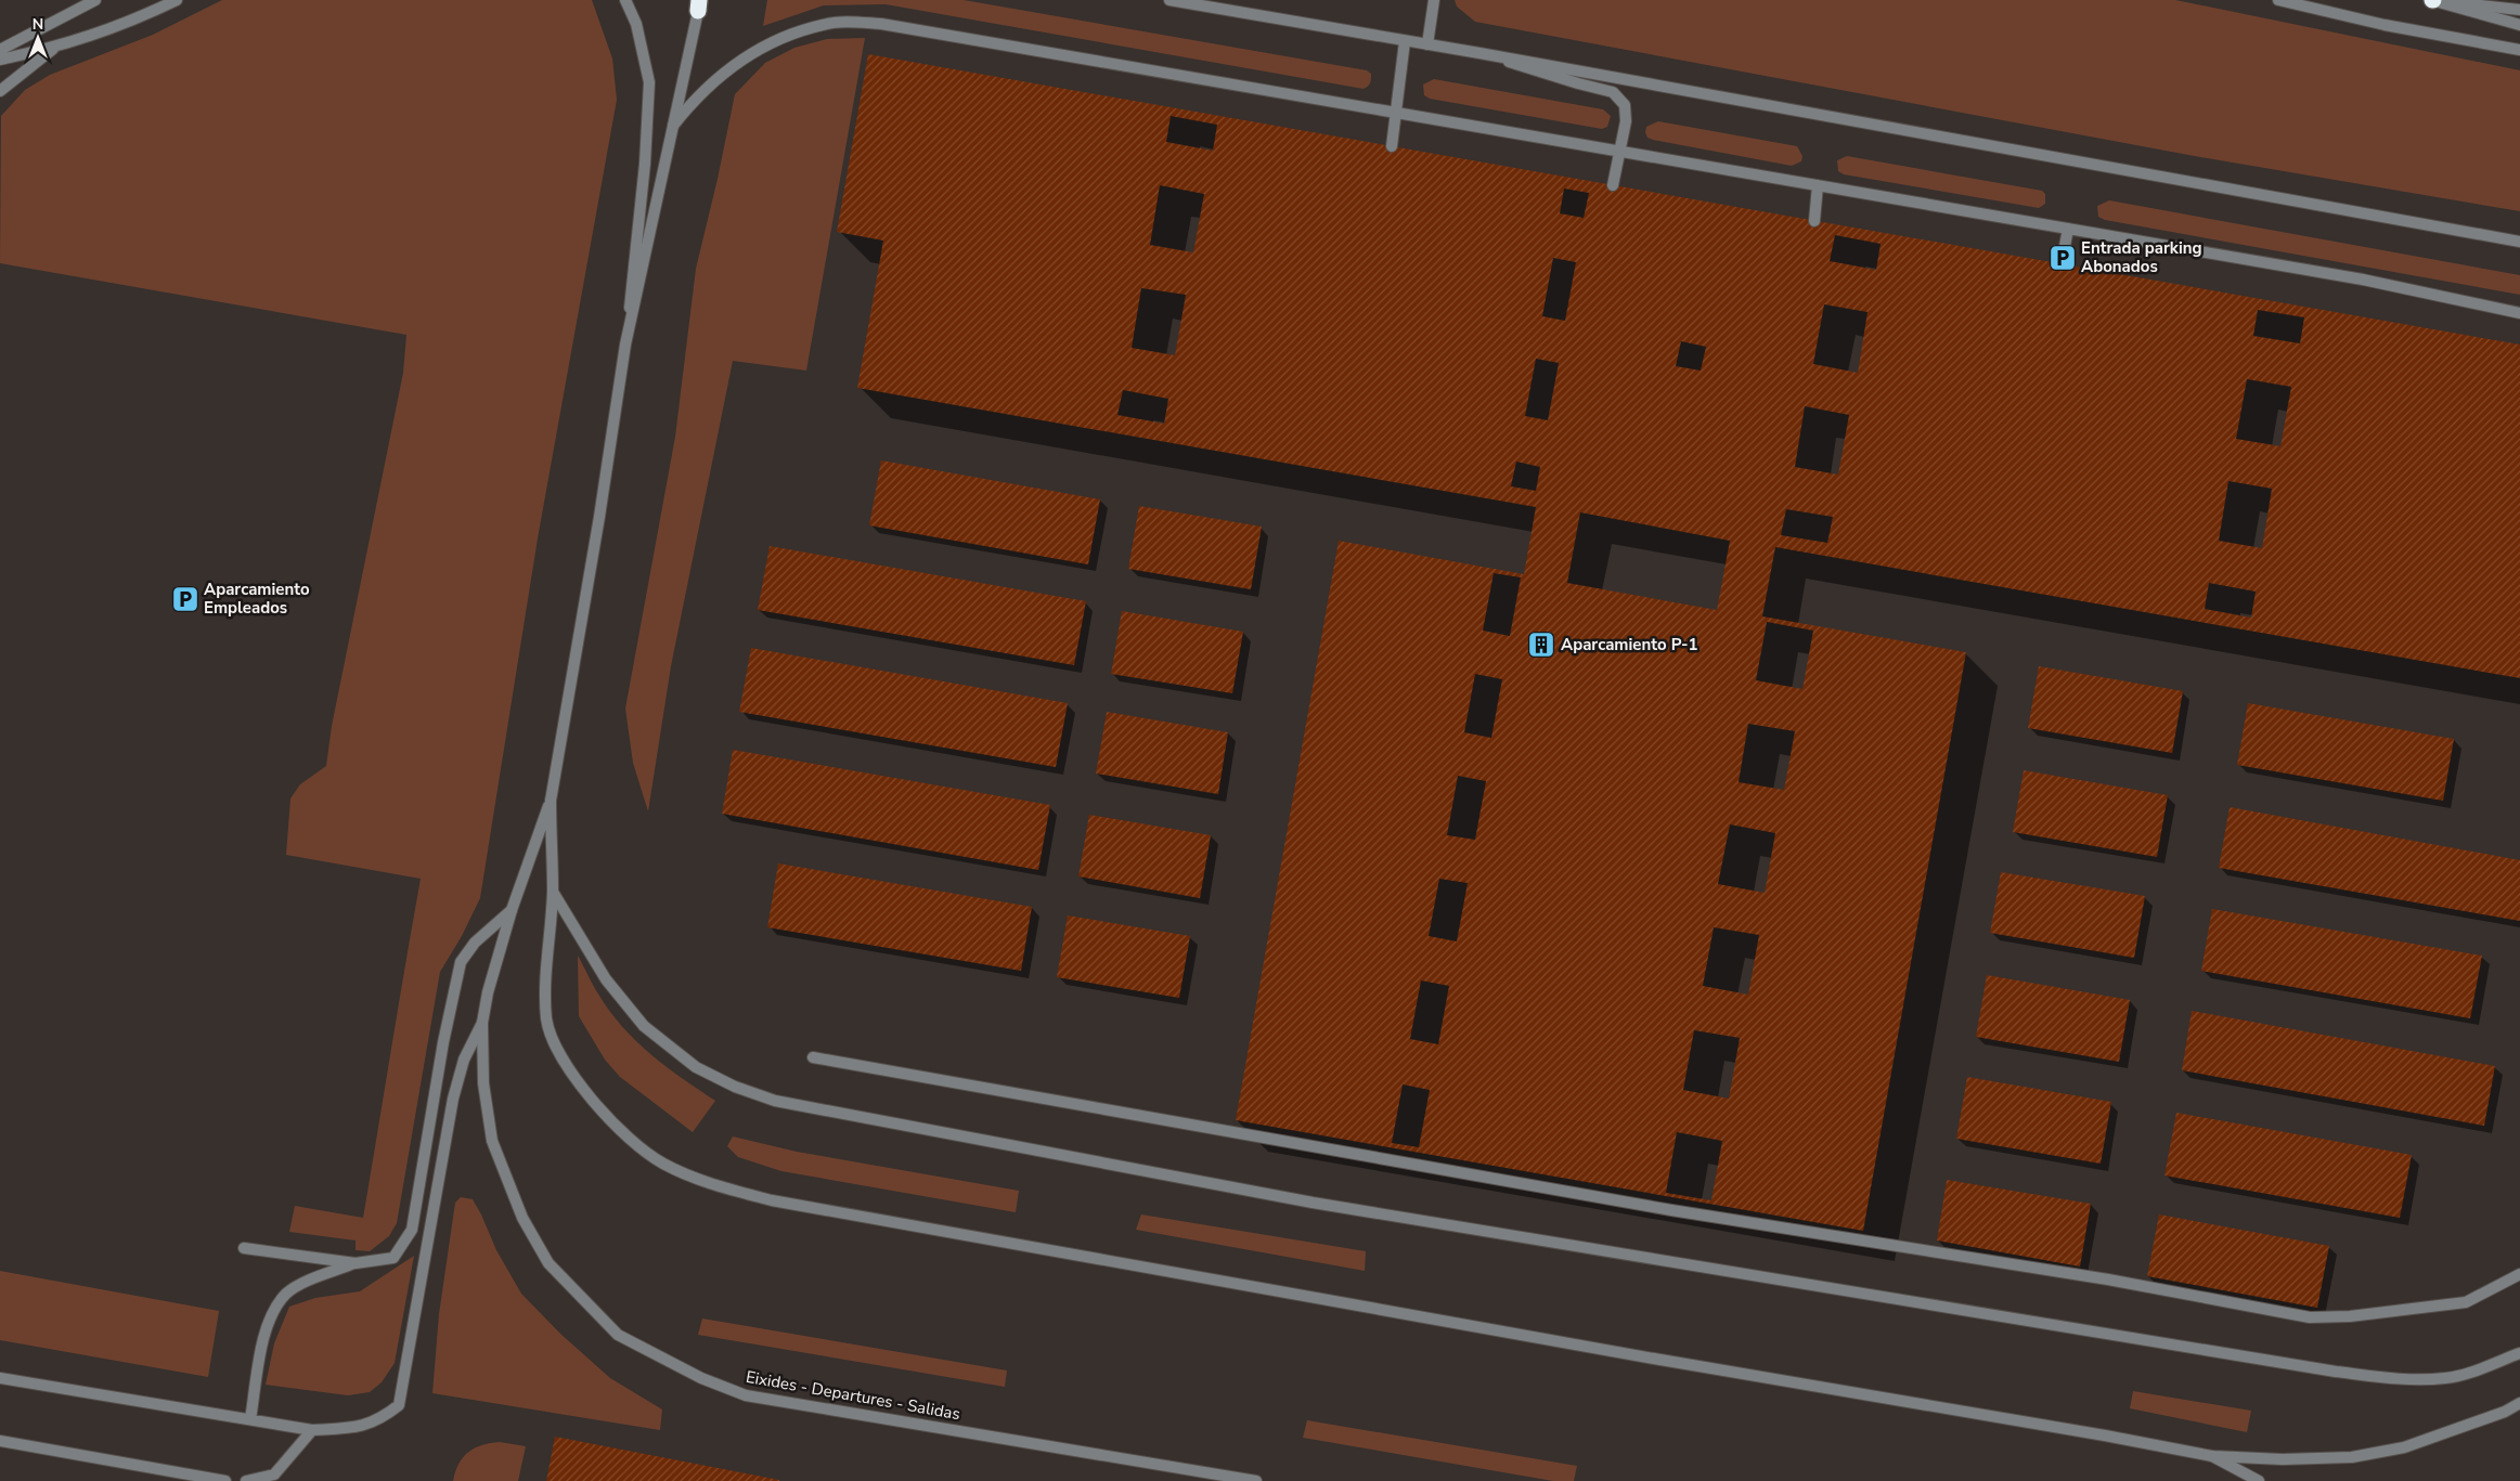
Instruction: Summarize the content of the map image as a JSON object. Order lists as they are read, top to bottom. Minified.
{"streets":{"street":["Eixides - Departures - Salidas"]},"places":{"parking":["Entrada parking Abonados","Aparcamiento Empleados"],"building":["Aparcamiento P-1"]},"north":"top"}
